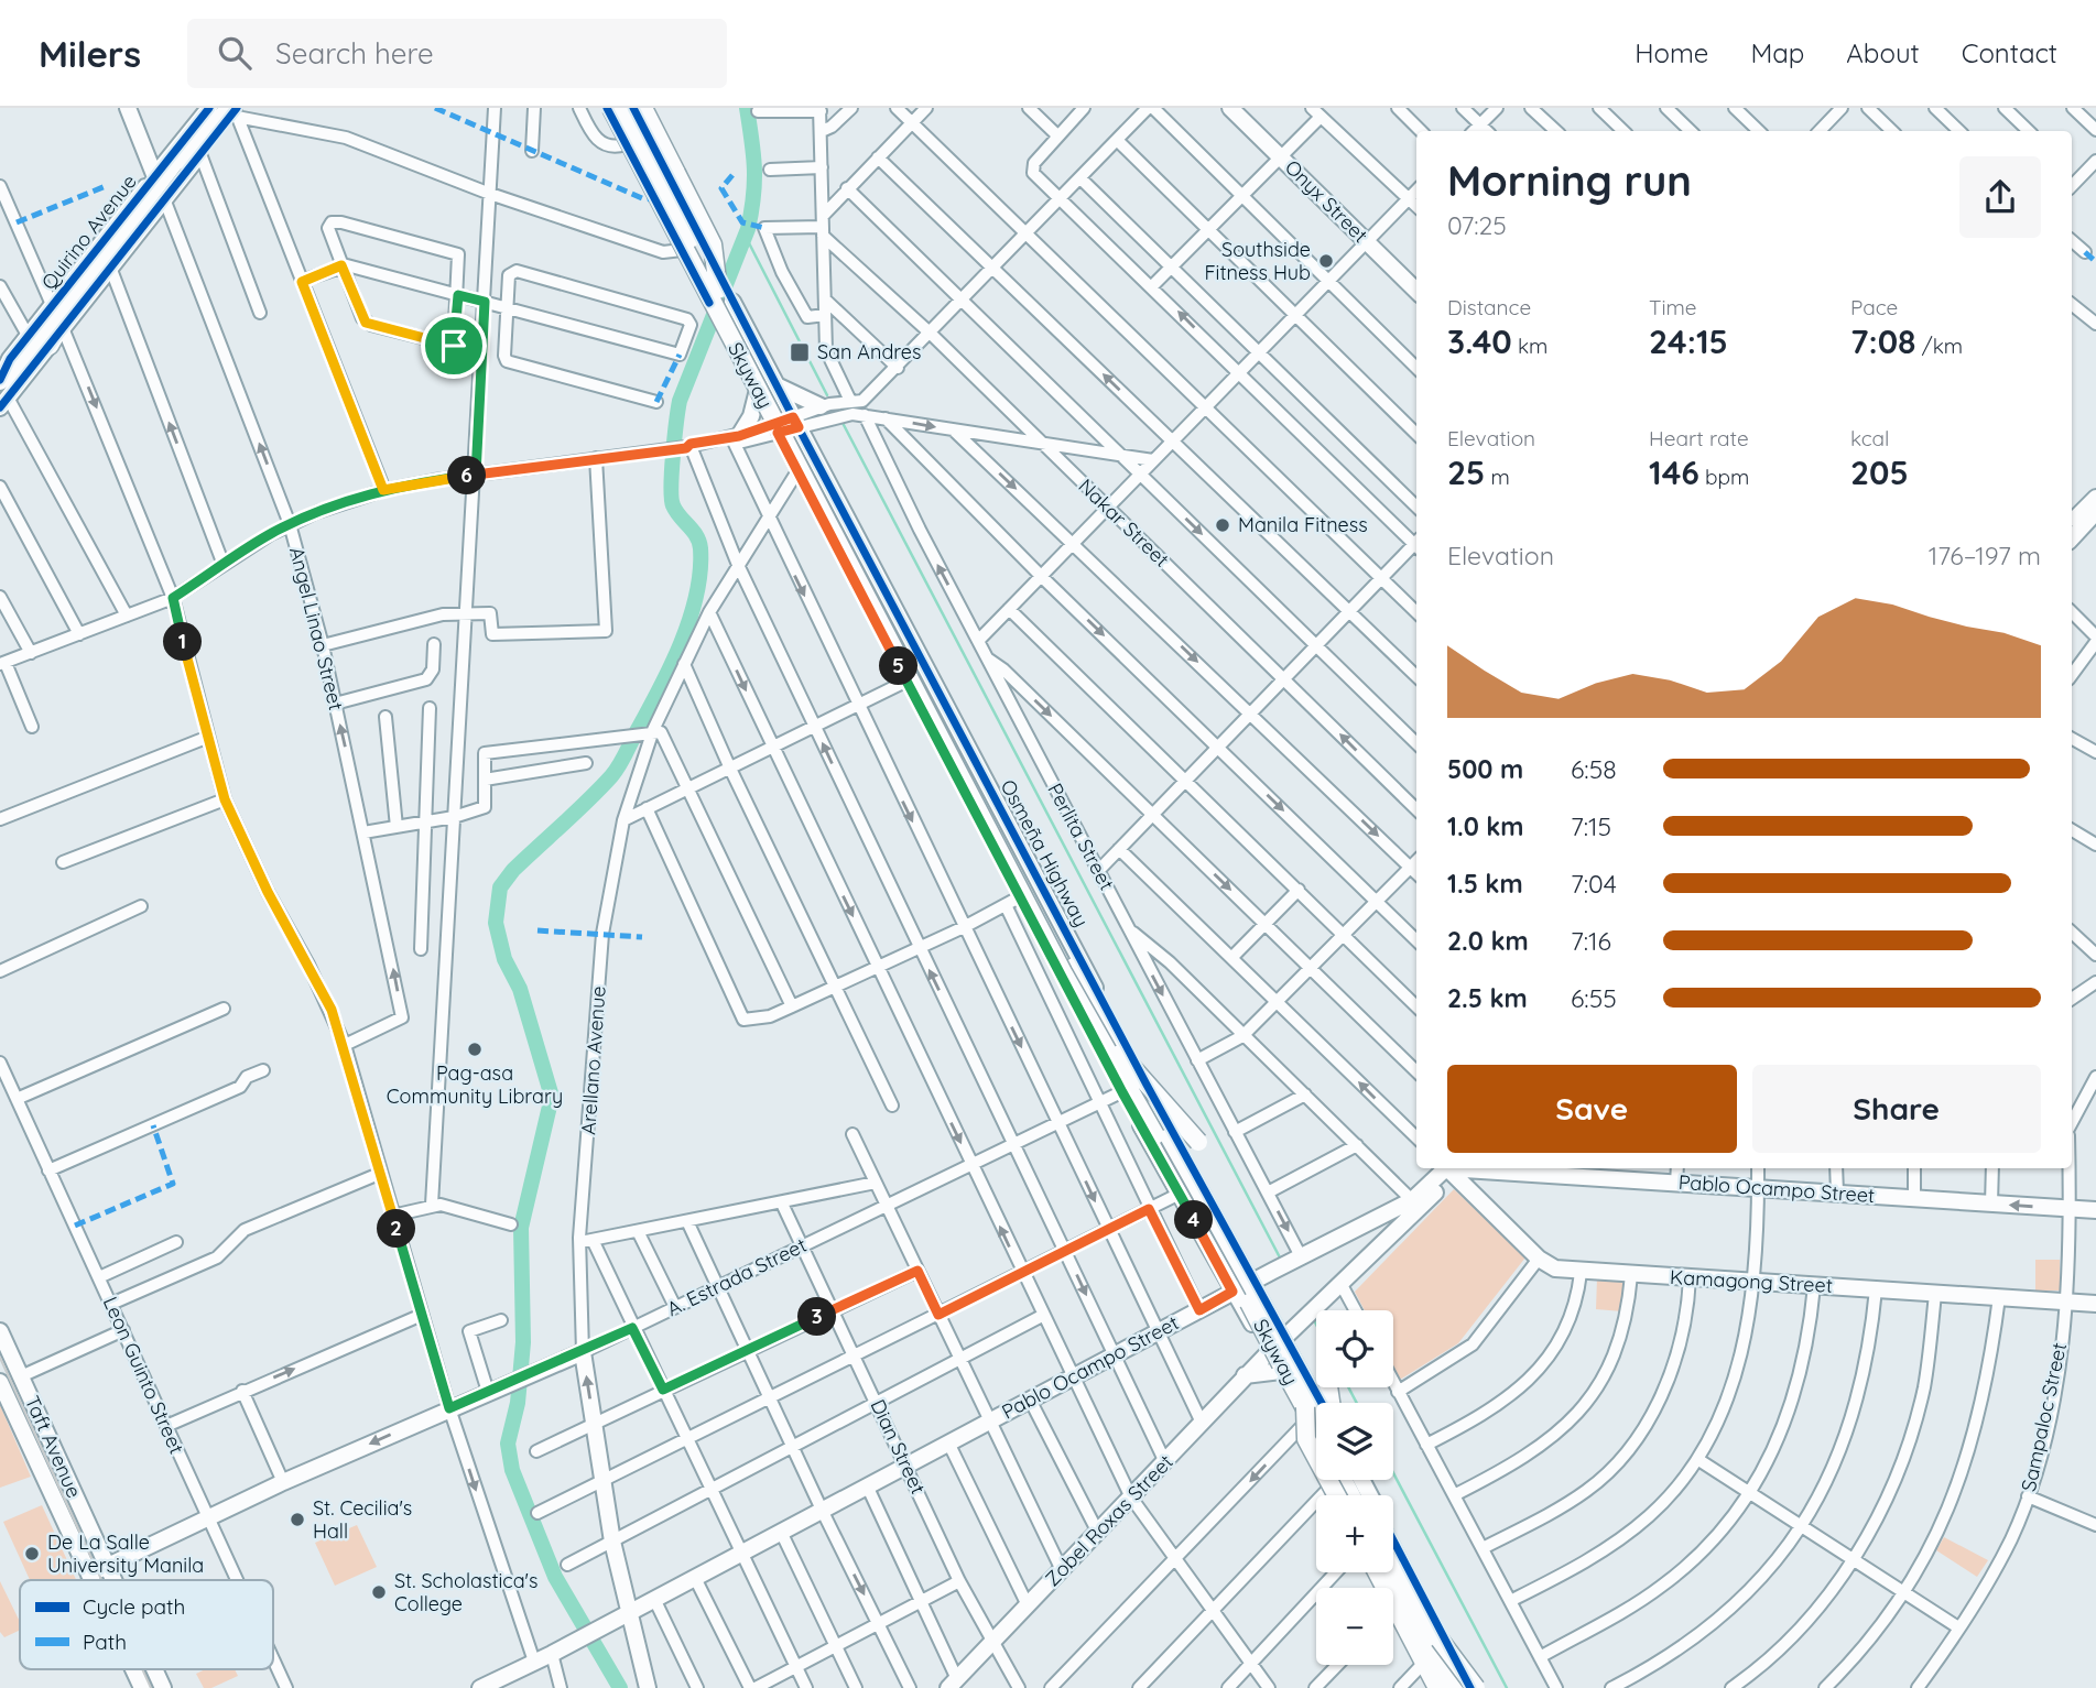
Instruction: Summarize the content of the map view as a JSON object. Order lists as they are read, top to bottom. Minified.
{"streets":{"highway":["Skyway"],"main road":["Onyx Street","Quirino Avenue","Angel Linao Street","Osmeña Highway","Arellano Avenue","Pablo Ocampo Street","A. Estrada Street","Kamagong Street","Taft Avenue","Zobel Roxas Street"],"street":["Nakar Street","Perlita Street","Leon Guinto Street","Sampaloc Street","Dian Street"]},"crossings":[["Quirino Avenue","Angel Linao Street"],["Skyway","Osmeña Highway"],["Perlita Street","Pablo Ocampo Street"],["Osmeña Highway","Arellano Avenue"],["Osmeña Highway","Pablo Ocampo Street"],["Osmeña Highway","A. Estrada Street"],["Osmeña Highway","Zobel Roxas Street"],["Arellano Avenue","Pablo Ocampo Street"],["Arellano Avenue","A. Estrada Street"],["Pablo Ocampo Street","Sampaloc Street"],["Pablo Ocampo Street","Dian Street"],["A. Estrada Street","Leon Guinto Street"],["A. Estrada Street","Taft Avenue"],["A. Estrada Street","Dian Street"],["Kamagong Street","Sampaloc Street"],["Dian Street","Zobel Roxas Street"]],"one_way":["Angel Linao Street"],"places":{"other":["Southside Fitness Hub","Manila Fitness","Pag-asa Community Library","St. Cecilia's Hall","De La Salle University Manila","St. Scholastica's College"],"transit":["San Andres"]},"legend":["Cycle path","Path"],"page":{"header":"Milers","search":"Search here","nav":["Home","Map","About","Contact"],"heading":["Morning run","07:25"],"stats":[["Distance","3.40 km"],["Time","24:15"],["Pace","7:08 /km"],["Elevation","25 m"],["Heart rate","146 bpm"],["kcal","205"]],"pins":["6","1","5","4","2","3"],"chart":["Elevation","176–197 m"],"list":[{"name":"500 m","note":"6:58"},{"name":"1.0 km","note":"7:15"},{"name":"1.5 km","note":"7:04"},{"name":"2.0 km","note":"7:16"},{"name":"2.5 km","note":"6:55"}],"buttons":["Save","Share"],"map_buttons":["+","−"]}}
